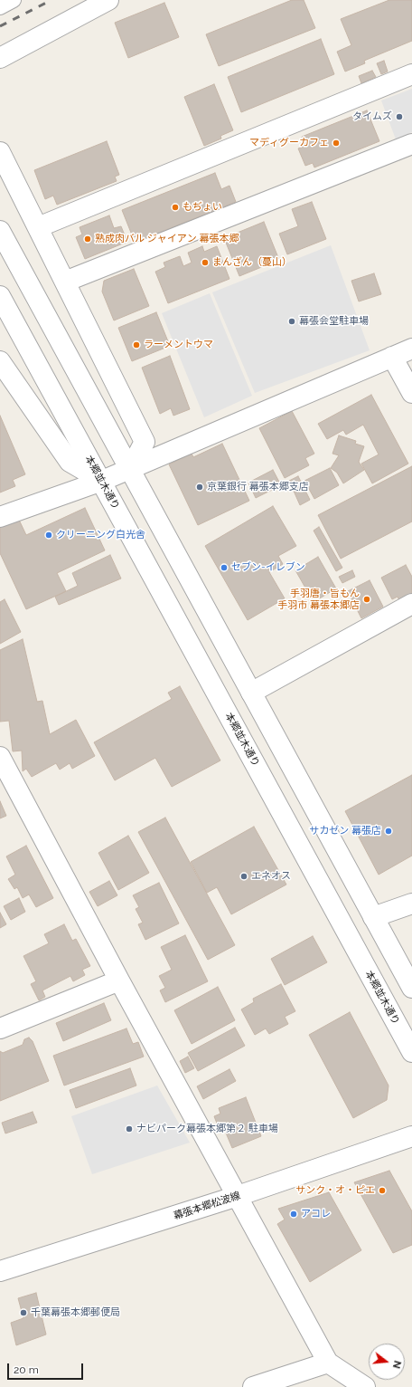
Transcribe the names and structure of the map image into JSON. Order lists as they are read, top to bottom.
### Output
{
  "streets": {
    "street": ["本郷並木通り", "幕張本郷松波線"]
  },
  "places": [
    "タイムズ",
    "マディグーカフェ",
    "もぢょい",
    "熟成肉バル ジャイアン 幕張本郷",
    "まんざん（蔓山）",
    "幕張会堂駐車場",
    "ラーメントウマ",
    "京葉銀行 幕張本郷支店",
    "クリーニング白光舎",
    "セブン-イレブン",
    "手羽唐・旨もん 手羽市 幕張本郷店",
    "サカゼン 幕張店",
    "エネオス",
    "ナビパーク幕張本郷第２ 駐車場",
    "サンク・オ・ピエ",
    "アコレ",
    "千葉幕張本郷郵便局"
  ],
  "scale_bar": "20 m",
  "north": "right"
}
